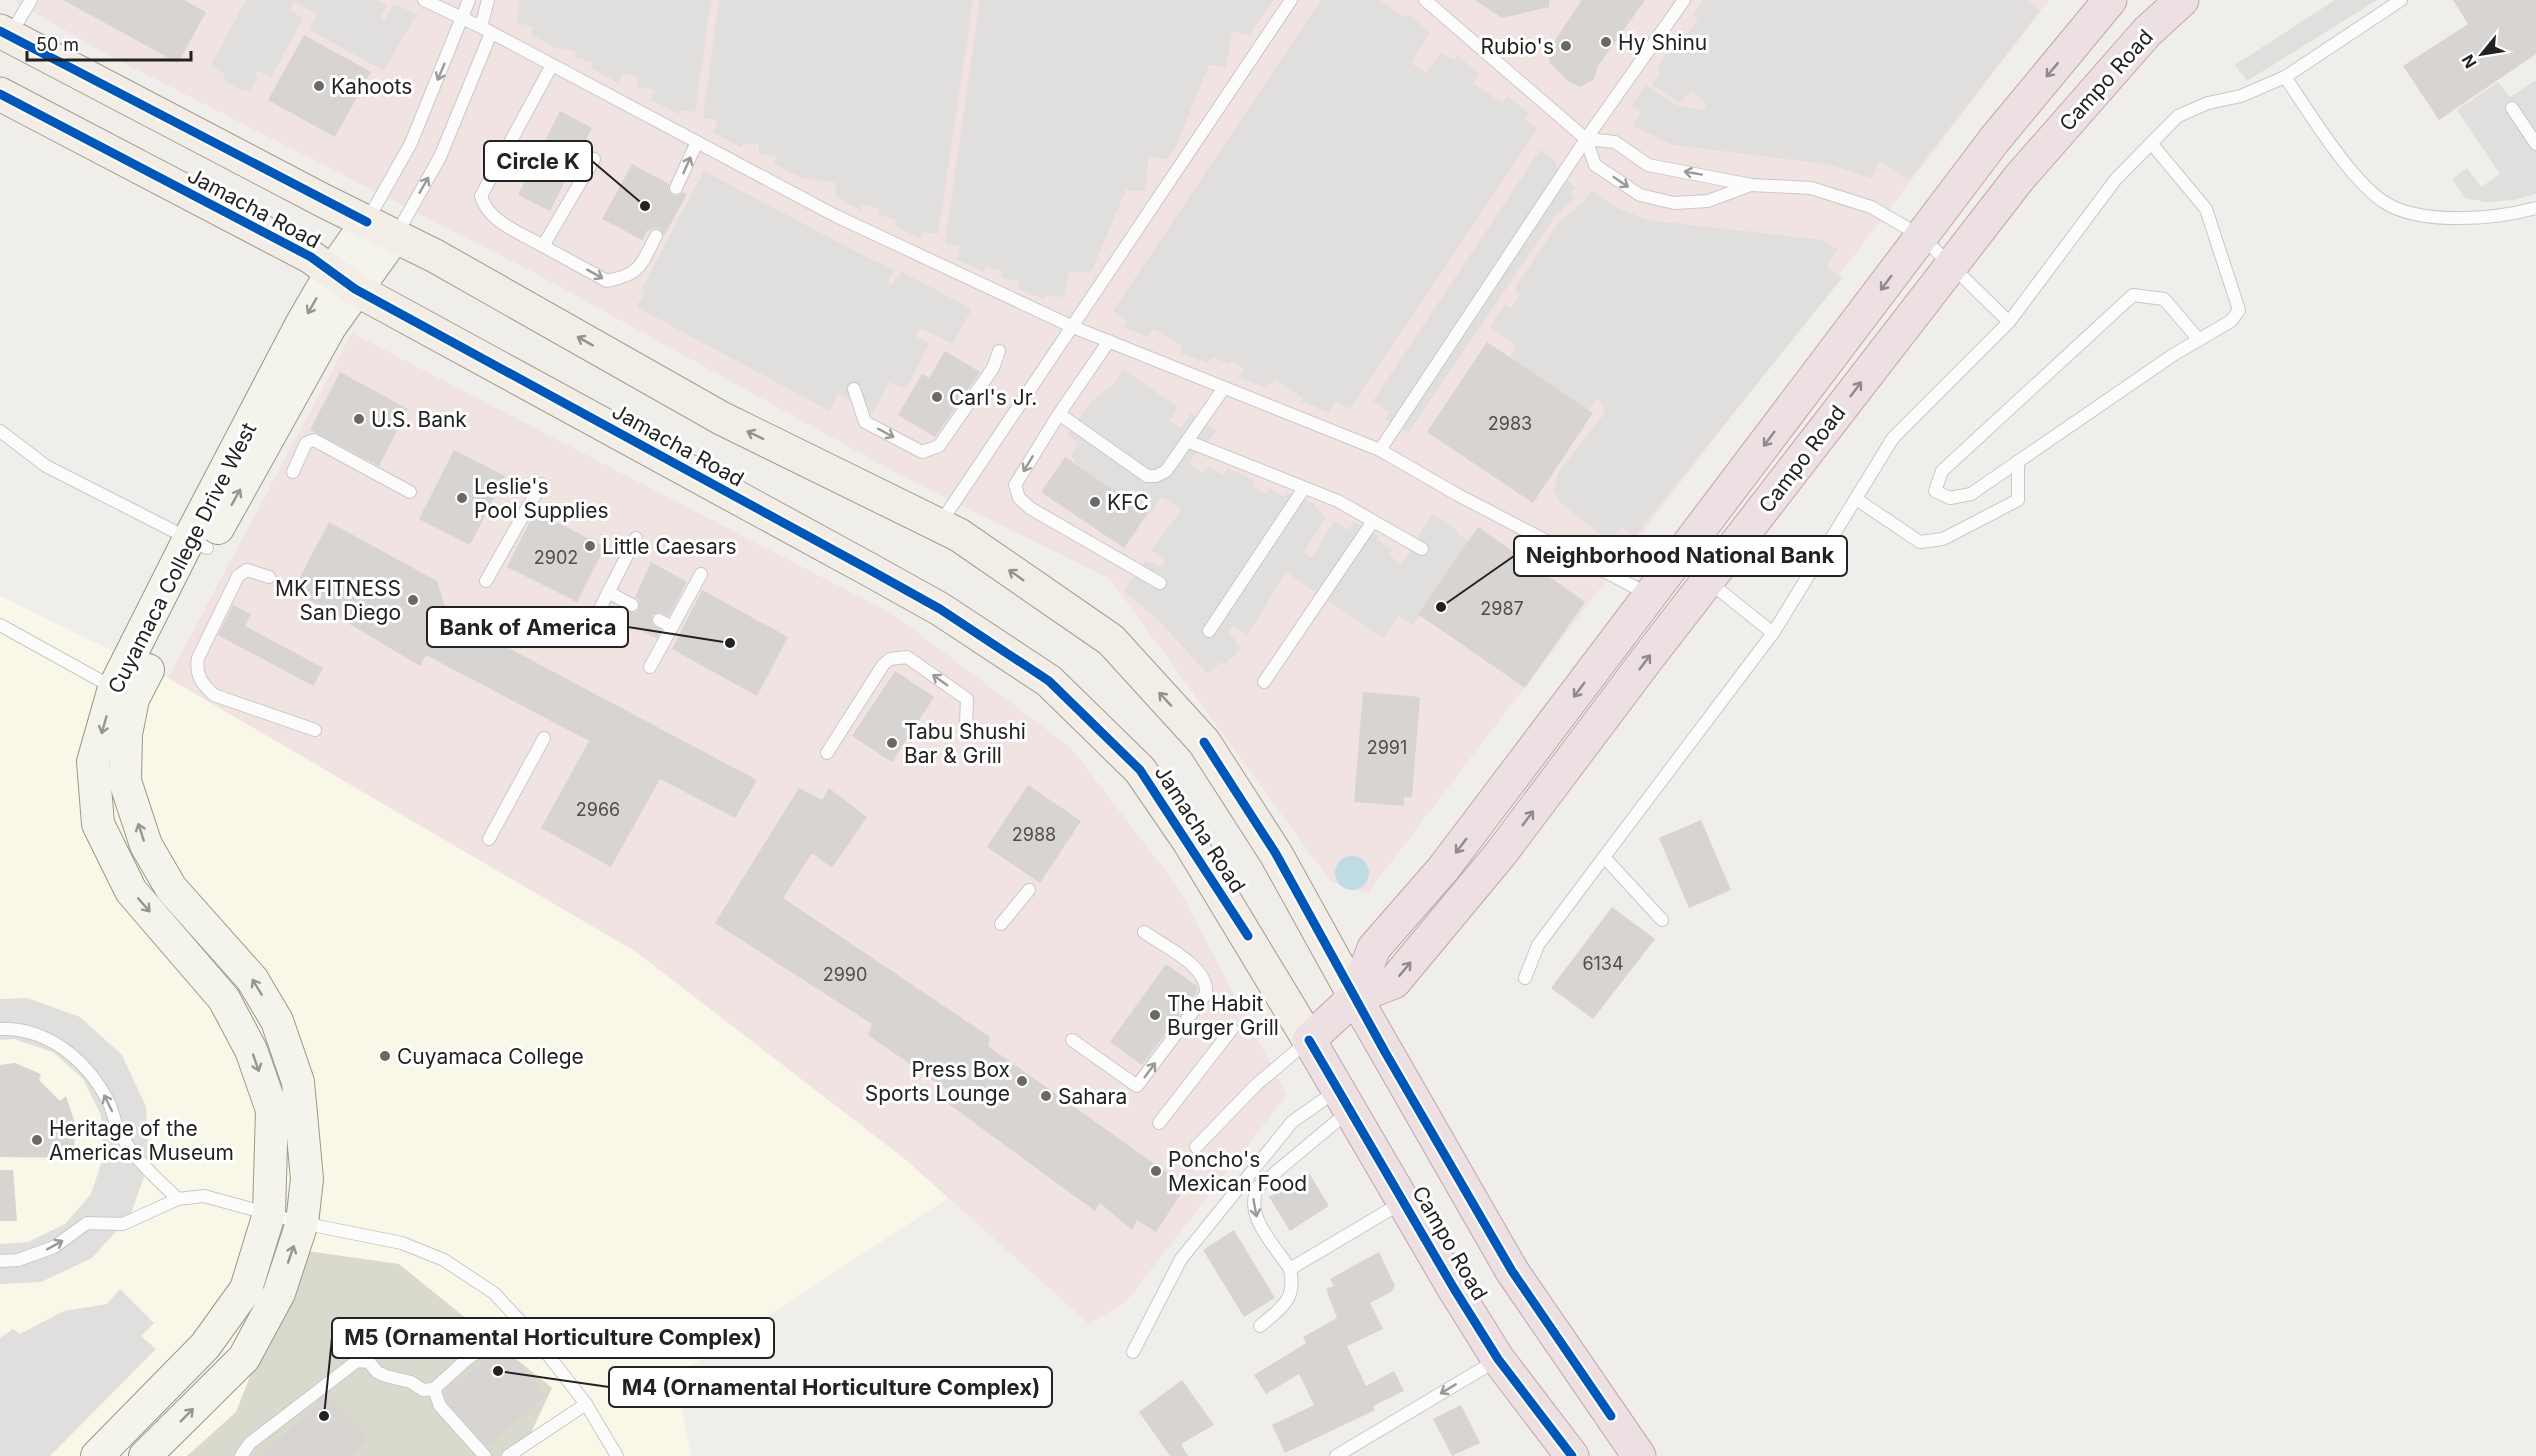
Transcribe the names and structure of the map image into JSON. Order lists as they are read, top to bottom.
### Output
{
  "streets": {
    "highway": ["Campo Road"],
    "main road": ["Jamacha Road"],
    "street": ["Cuyamaca College Drive West"]
  },
  "crossings": [
    ["Campo Road", "Jamacha Road"],
    ["Jamacha Road", "Cuyamaca College Drive West"]
  ],
  "places": [
    "Hy Shinu",
    "Rubio's",
    "Kahoots",
    "Circle K",
    "Carl's Jr.",
    "U.S. Bank",
    "Leslie's Pool Supplies",
    "KFC",
    "Little Caesars",
    "MK FITNESS San Diego",
    "Neighborhood National Bank",
    "Bank of America",
    "Tabu Shushi Bar & Grill",
    "The Habit Burger Grill",
    "Cuyamaca College",
    "Press Box Sports Lounge",
    "Sahara",
    "Heritage of the Americas Museum",
    "Poncho's Mexican Food",
    "M4 (Ornamental Horticulture Complex)",
    "M5 (Ornamental Horticulture Complex)"
  ],
  "house_numbers": [
    "2983",
    "2902",
    "2987",
    "2991",
    "2966",
    "2988",
    "6134",
    "2990"
  ],
  "scale_bar": "50 m",
  "north": "bottom left"
}
